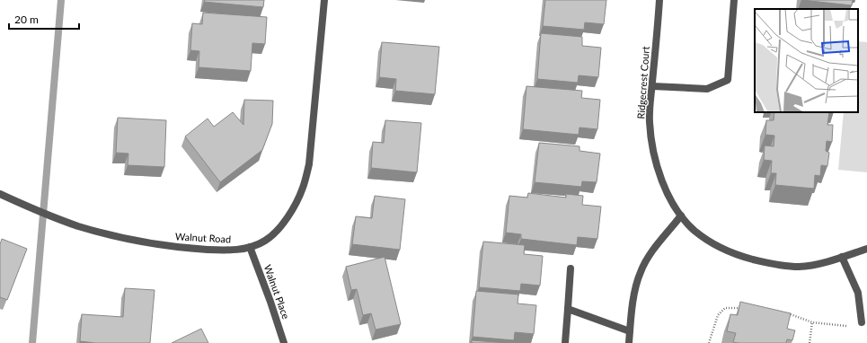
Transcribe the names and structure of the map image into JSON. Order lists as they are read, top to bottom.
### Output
{
  "streets": {
    "street": ["Ridgecrest Court", "Walnut Road", "Walnut Place"]
  },
  "crossings": [
    ["Walnut Road", "Walnut Place"]
  ],
  "scale_bar": "20 m"
}
